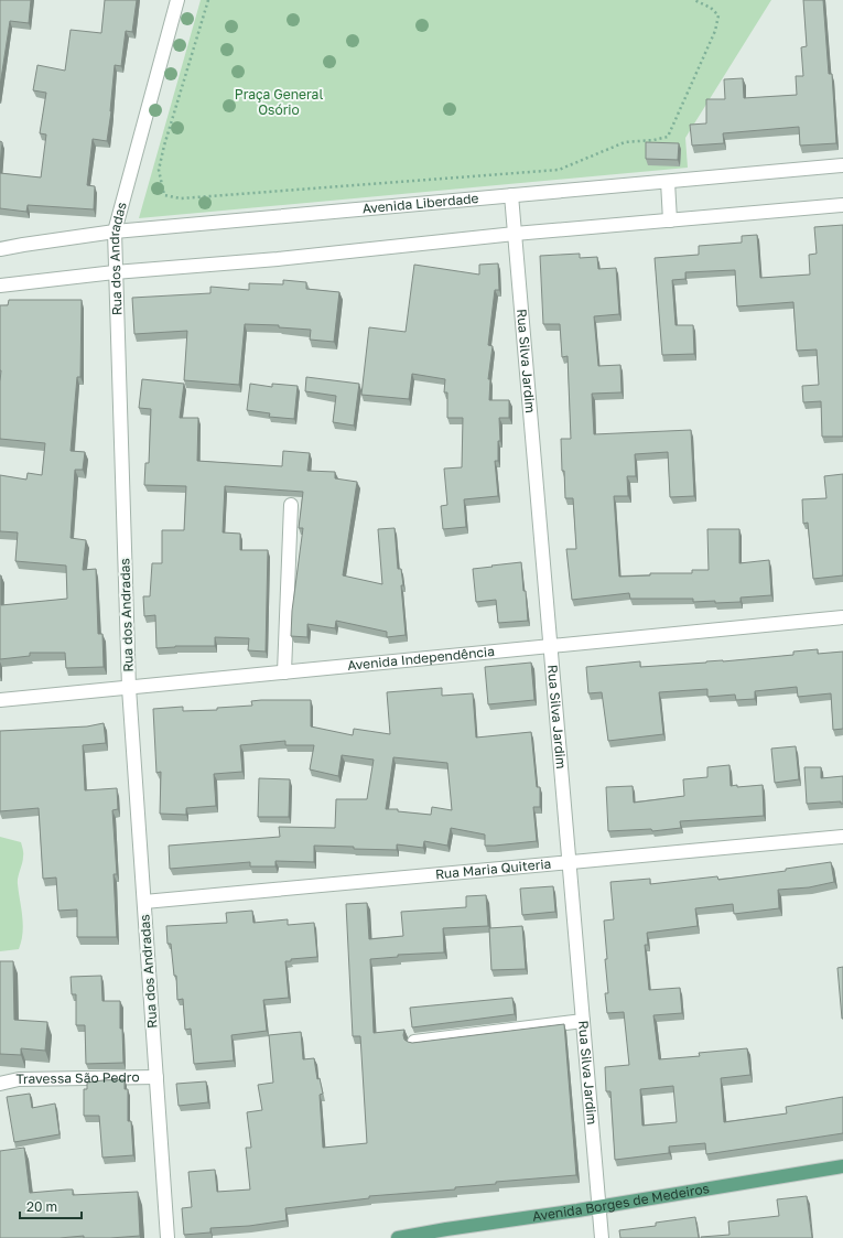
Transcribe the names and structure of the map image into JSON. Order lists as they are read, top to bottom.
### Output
{
  "streets": {
    "main road": ["Avenida Borges de Medeiros"],
    "street": [
      "Avenida Liberdade",
      "Rua dos Andradas",
      "Rua Silva Jardim",
      "Avenida Independência",
      "Rua Maria Quiteria",
      "Travessa São Pedro"
    ]
  },
  "crossings": [
    ["Avenida Liberdade", "Rua dos Andradas"],
    ["Avenida Liberdade", "Rua Silva Jardim"],
    ["Rua dos Andradas", "Avenida Independência"],
    ["Rua dos Andradas", "Rua Maria Quiteria"],
    ["Rua dos Andradas", "Travessa São Pedro"],
    ["Rua Silva Jardim", "Avenida Independência"],
    ["Rua Silva Jardim", "Rua Maria Quiteria"],
    ["Rua Silva Jardim", "Avenida Borges de Medeiros"]
  ],
  "parks": ["Praça General Osório"],
  "scale_bar": "20 m"
}
